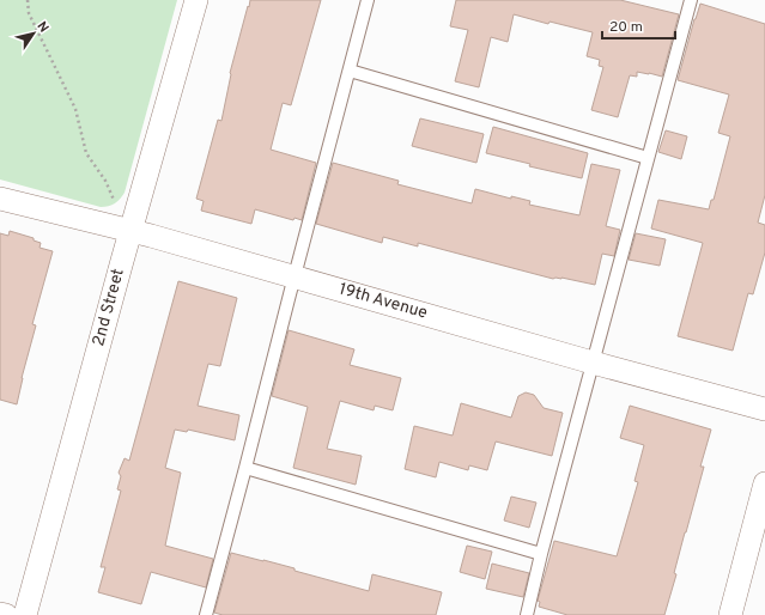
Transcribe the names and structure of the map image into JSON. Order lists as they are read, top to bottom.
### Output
{
  "streets": {
    "street": ["19th Avenue", "2nd Street"]
  },
  "crossings": [
    ["19th Avenue", "2nd Street"]
  ],
  "scale_bar": "20 m",
  "north": "top right"
}
